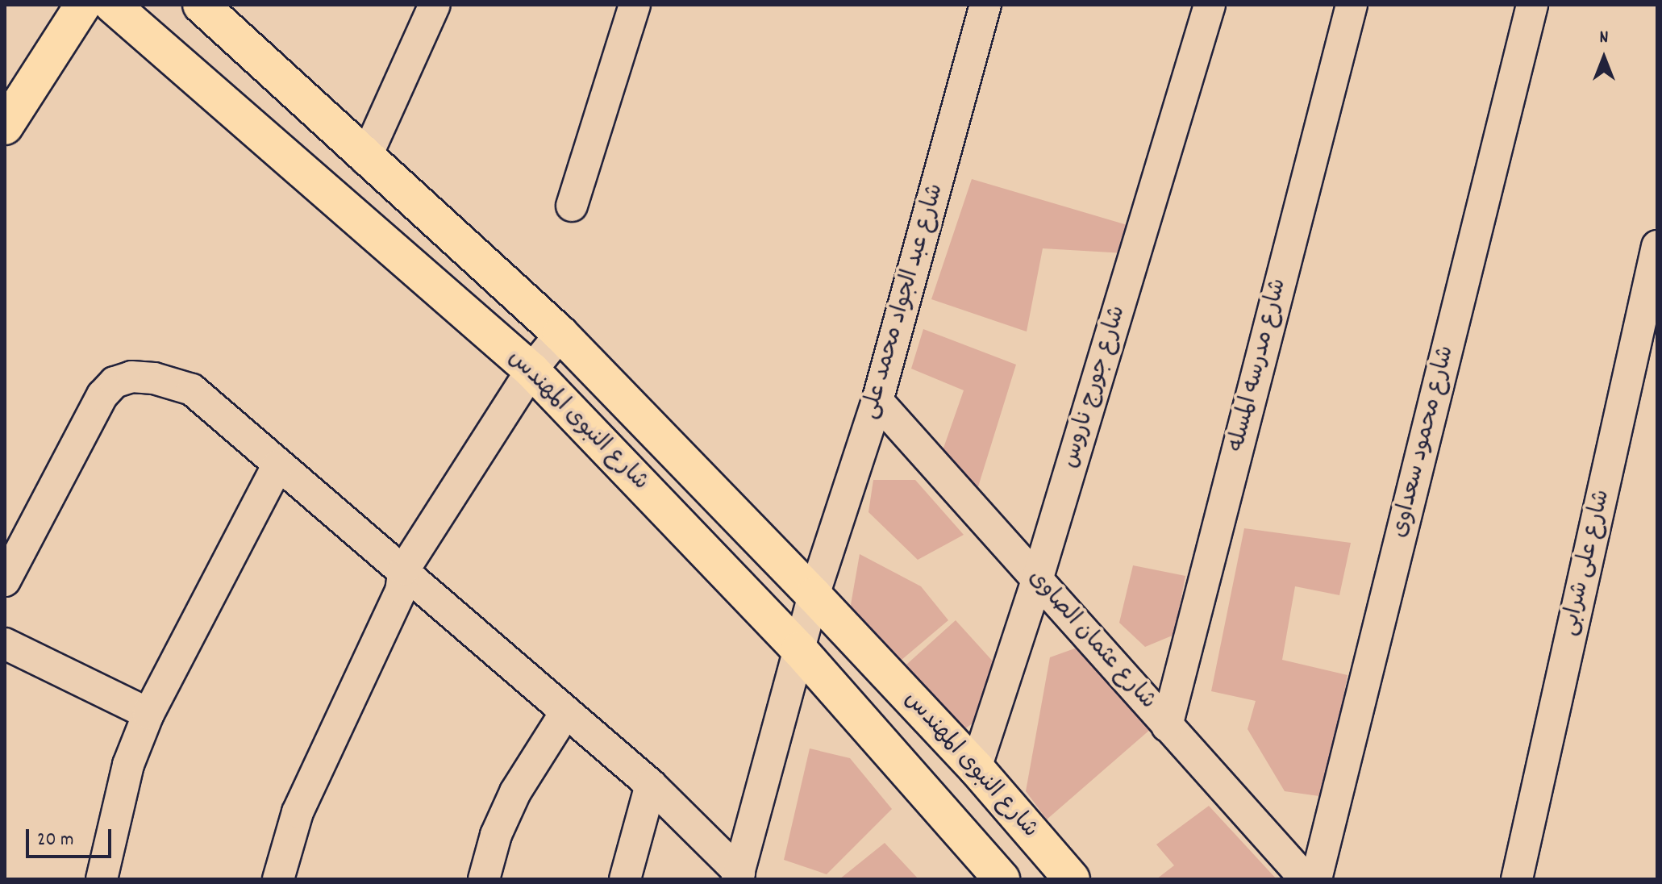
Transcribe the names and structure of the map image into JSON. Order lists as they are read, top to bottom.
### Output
{
  "streets": {
    "main road": ["شارع النبوى المهندس"],
    "street": [
      "شارع عبد الجواد محمد على",
      "شارع مدرسه المسله",
      "شارع جورج ناروس",
      "شارع محمود سعداوى",
      "شارع على شرابى",
      "شارع عثمان الصاوى"
    ]
  },
  "crossings": [
    ["شارع عبد الجواد محمد على", "شارع النبوى المهندس"],
    ["شارع عبد الجواد محمد على", "شارع عثمان الصاوى"],
    ["شارع مدرسه المسله", "شارع عثمان الصاوى"],
    ["شارع جورج ناروس", "شارع النبوى المهندس"],
    ["شارع جورج ناروس", "شارع عثمان الصاوى"]
  ],
  "scale_bar": "20 m",
  "north": "top"
}
